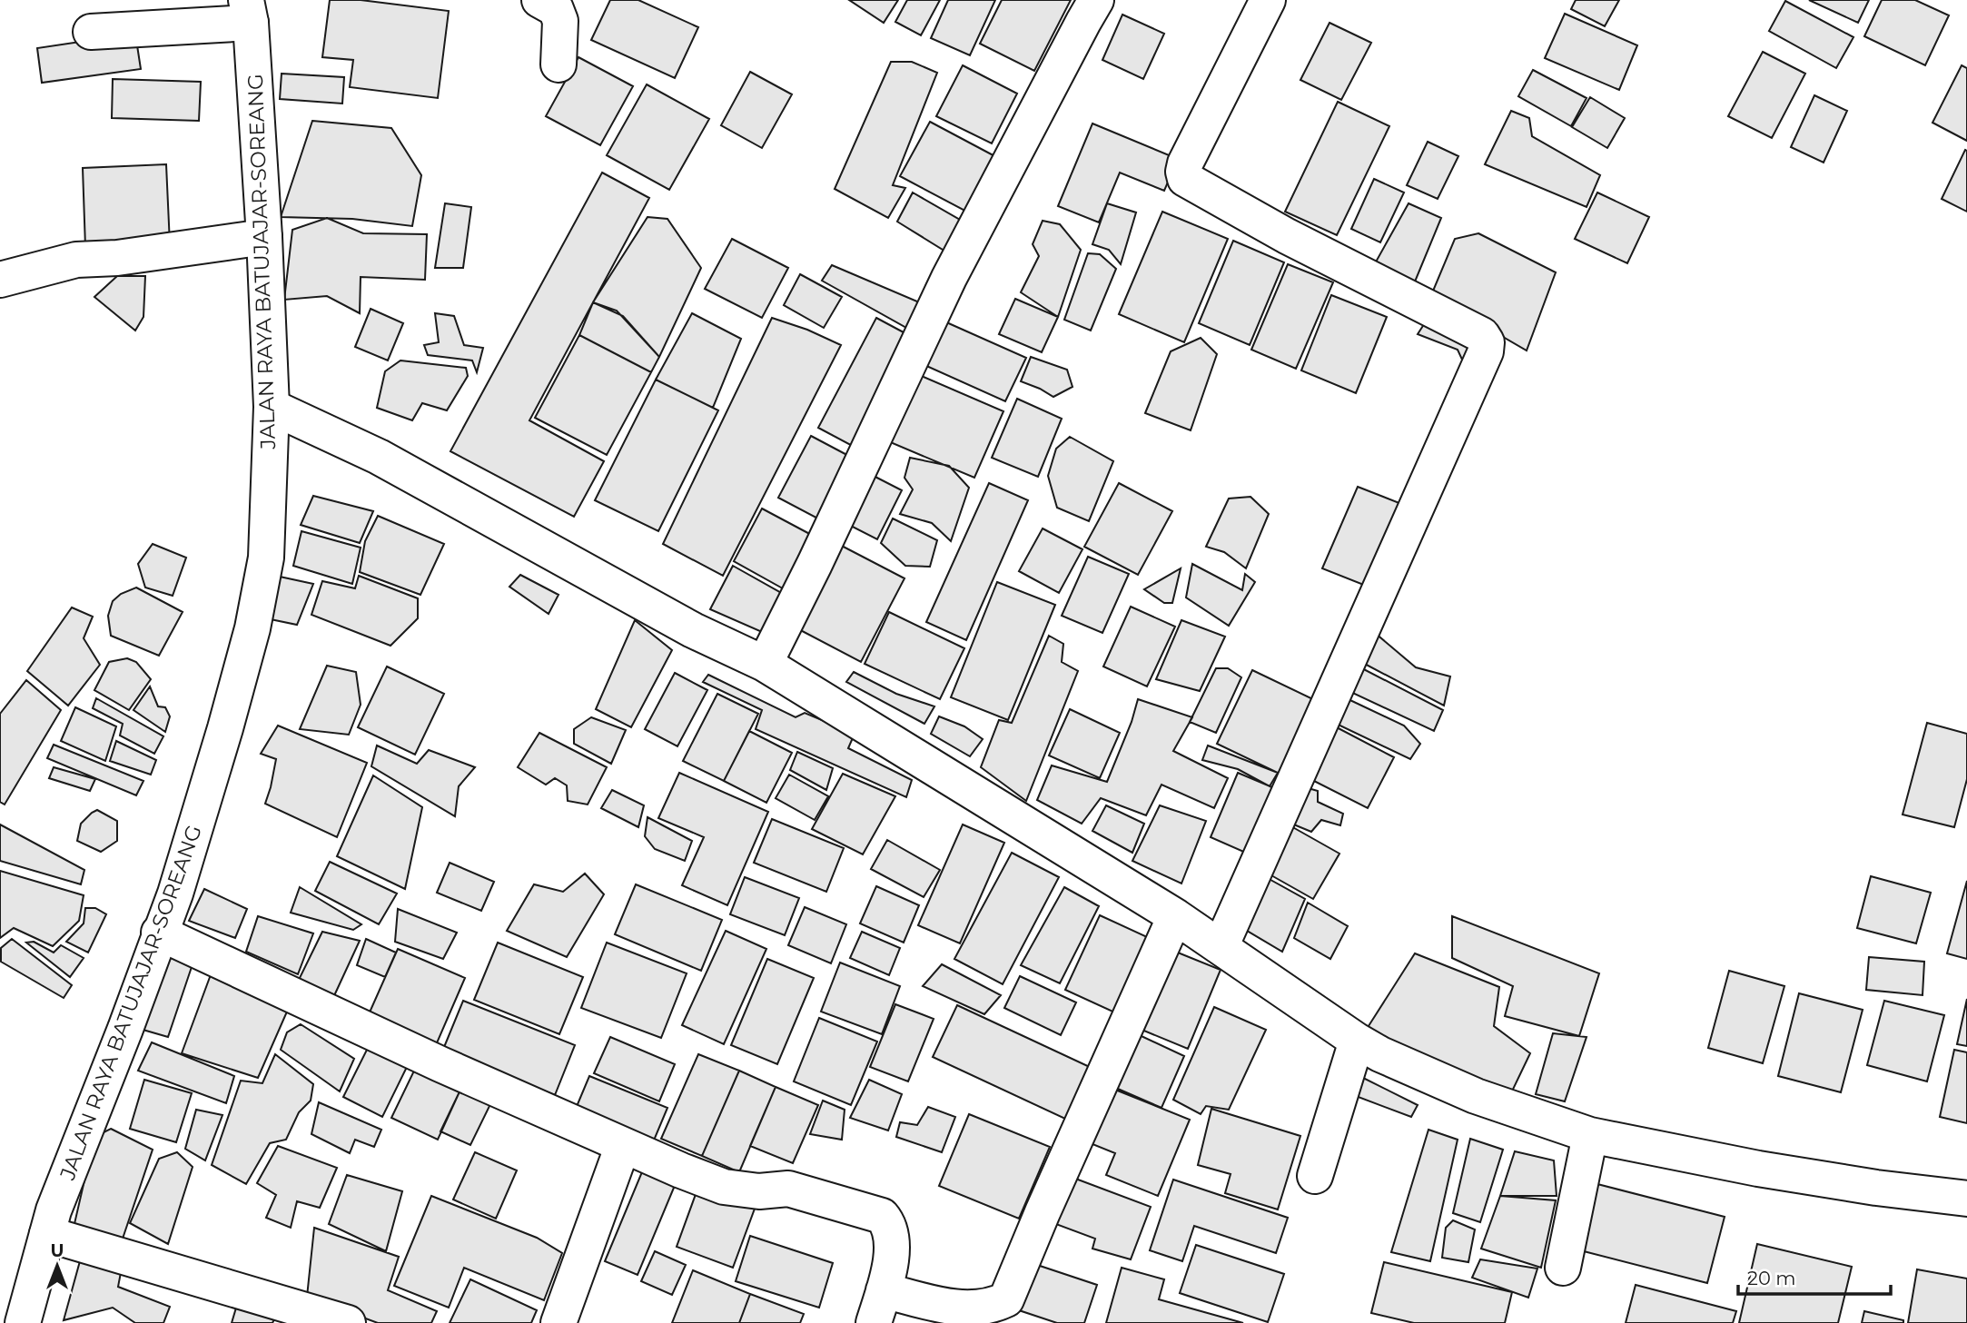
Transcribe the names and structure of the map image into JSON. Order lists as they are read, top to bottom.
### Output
{
  "streets": {
    "main road": ["JALAN RAYA BATUJAJAR-SOREANG"]
  },
  "scale_bar": "20 m",
  "north": "top"
}
